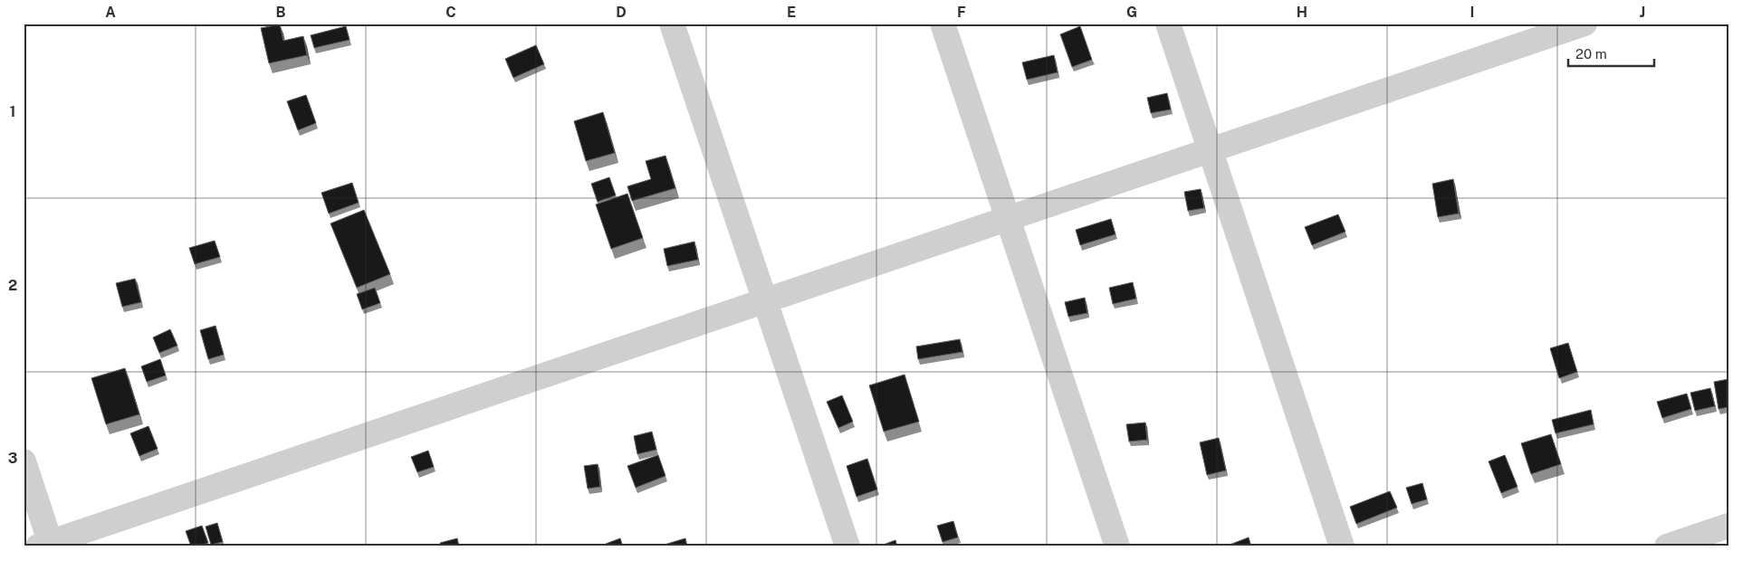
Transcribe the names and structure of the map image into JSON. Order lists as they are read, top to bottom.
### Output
{
  "scale_bar": "20 m",
  "grid": {
    "columns": [
      "A",
      "B",
      "C",
      "D",
      "E",
      "F",
      "G",
      "H",
      "I",
      "J"
    ],
    "rows": ["1", "2", "3"]
  }
}
